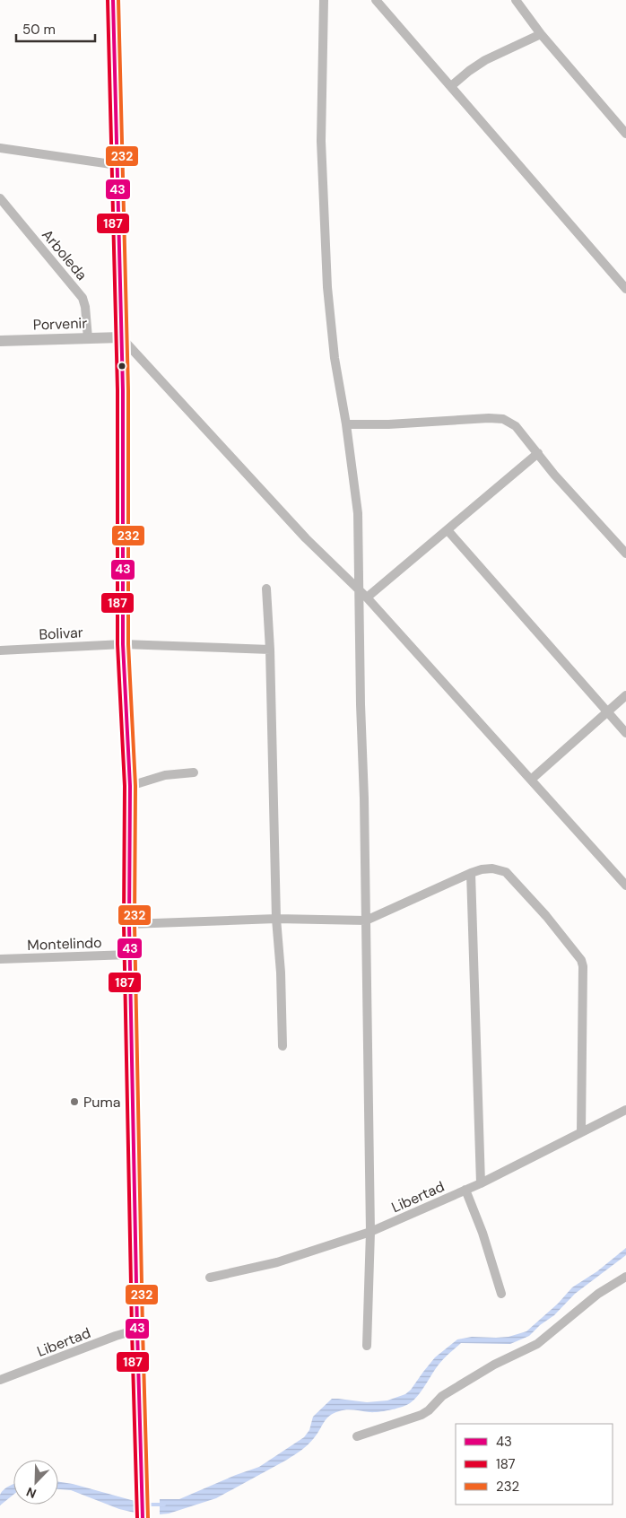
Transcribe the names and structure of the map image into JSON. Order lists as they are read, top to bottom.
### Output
{
  "streets": {
    "street": [
      "Arboleda",
      "Porvenir",
      "Bolivar",
      "Montelindo",
      "Libertad"
    ]
  },
  "crossings": [
    ["Arboleda", "Porvenir"]
  ],
  "places": ["Puma"],
  "lines": ["transit line 43", "transit line 187", "transit line 232"],
  "legend": ["43", "187", "232"],
  "scale_bar": "50 m",
  "north": "bottom left"
}
